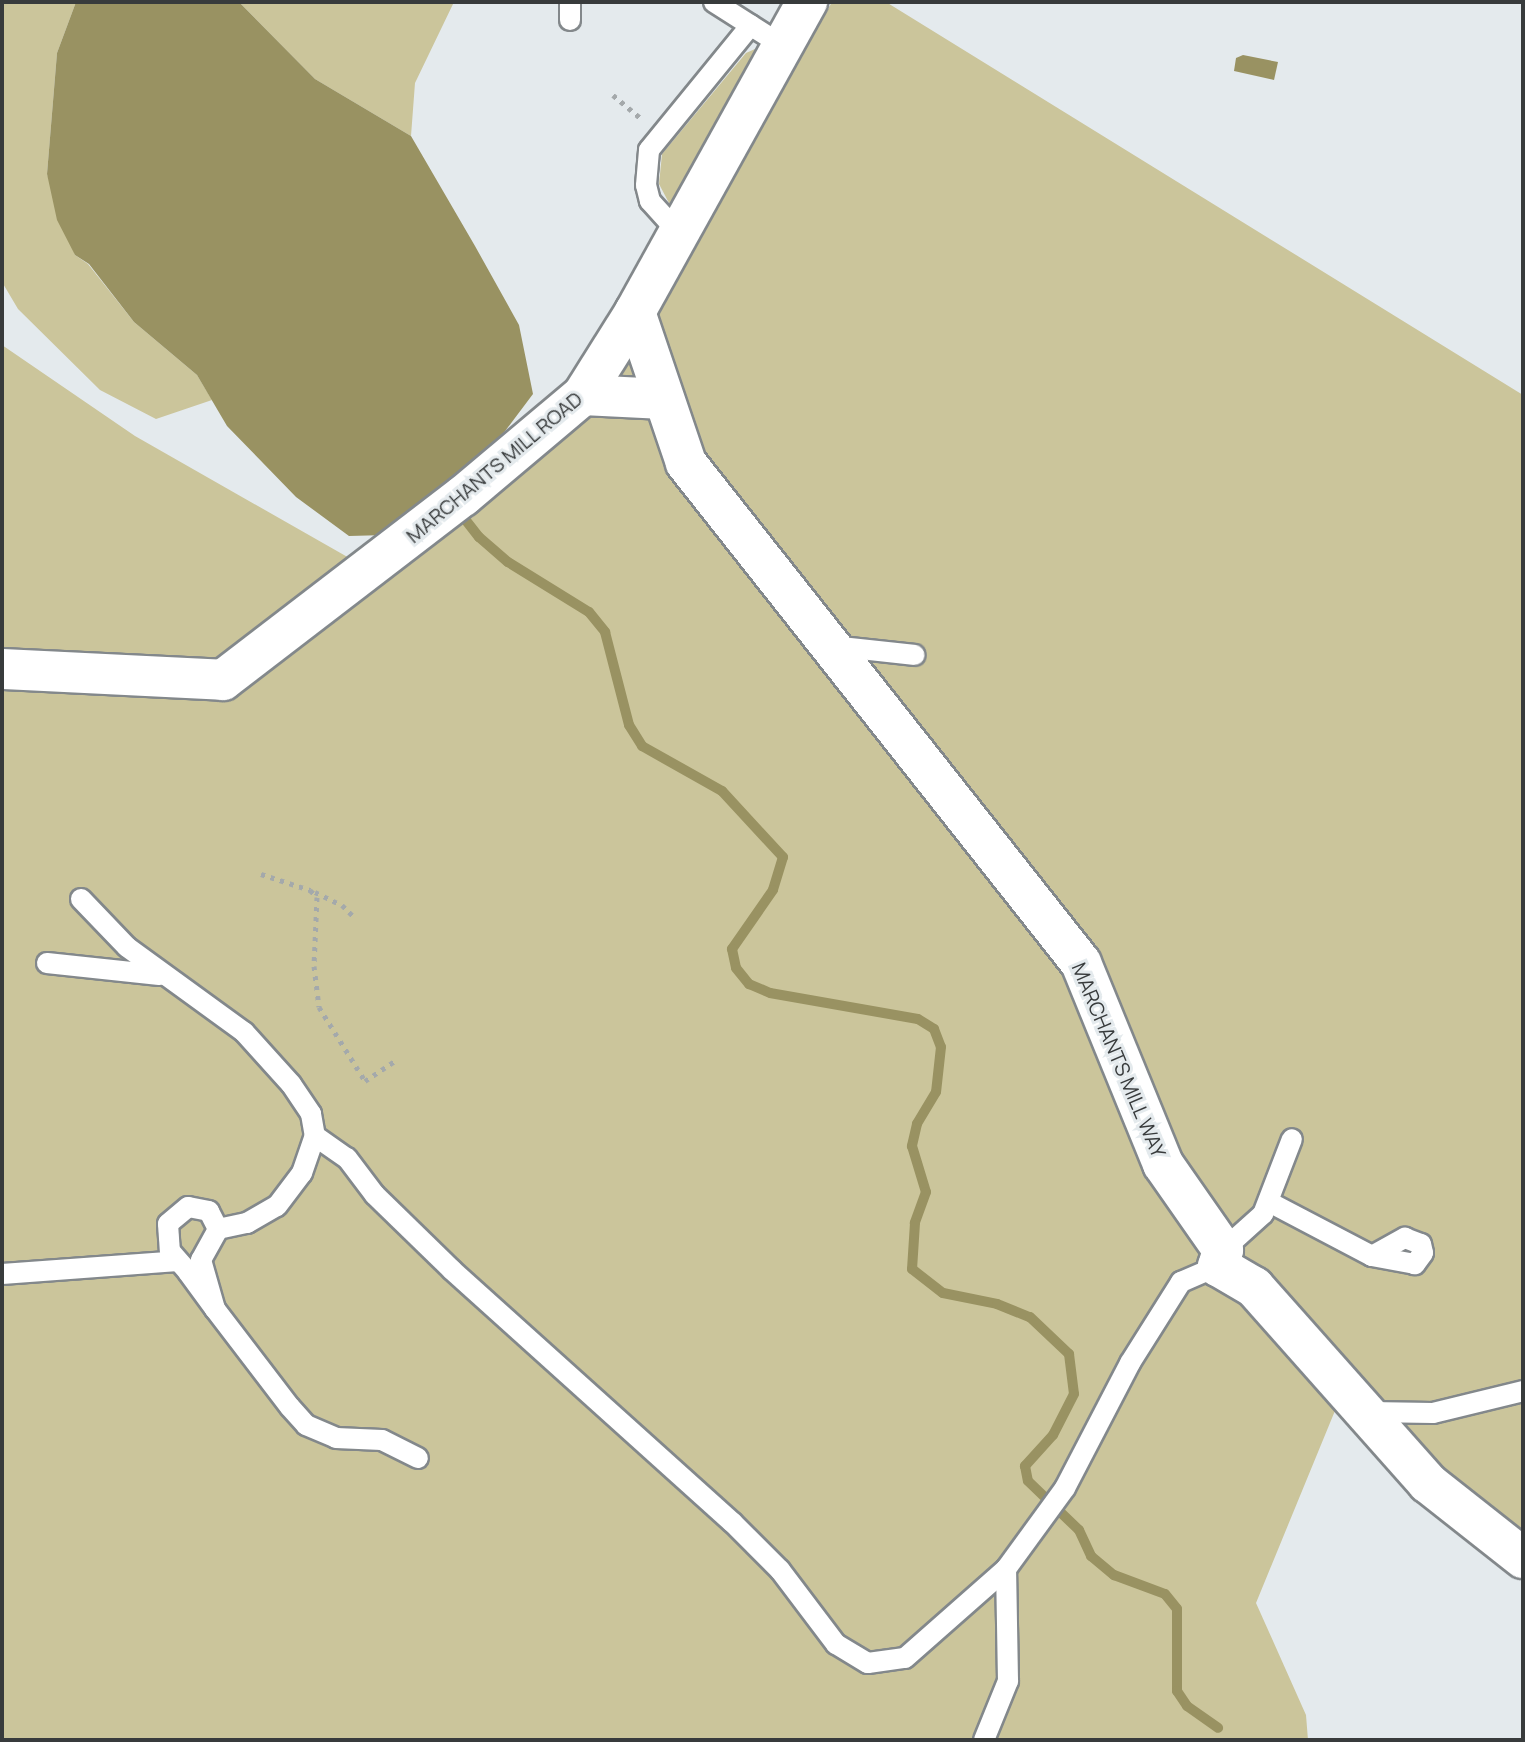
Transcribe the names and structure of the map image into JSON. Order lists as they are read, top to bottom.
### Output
{
  "streets": {
    "street": ["MARCHANTS MILL ROAD", "MARCHANTS MILL WAY"]
  },
  "crossings": [
    ["MARCHANTS MILL ROAD", "MARCHANTS MILL WAY"]
  ]
}
